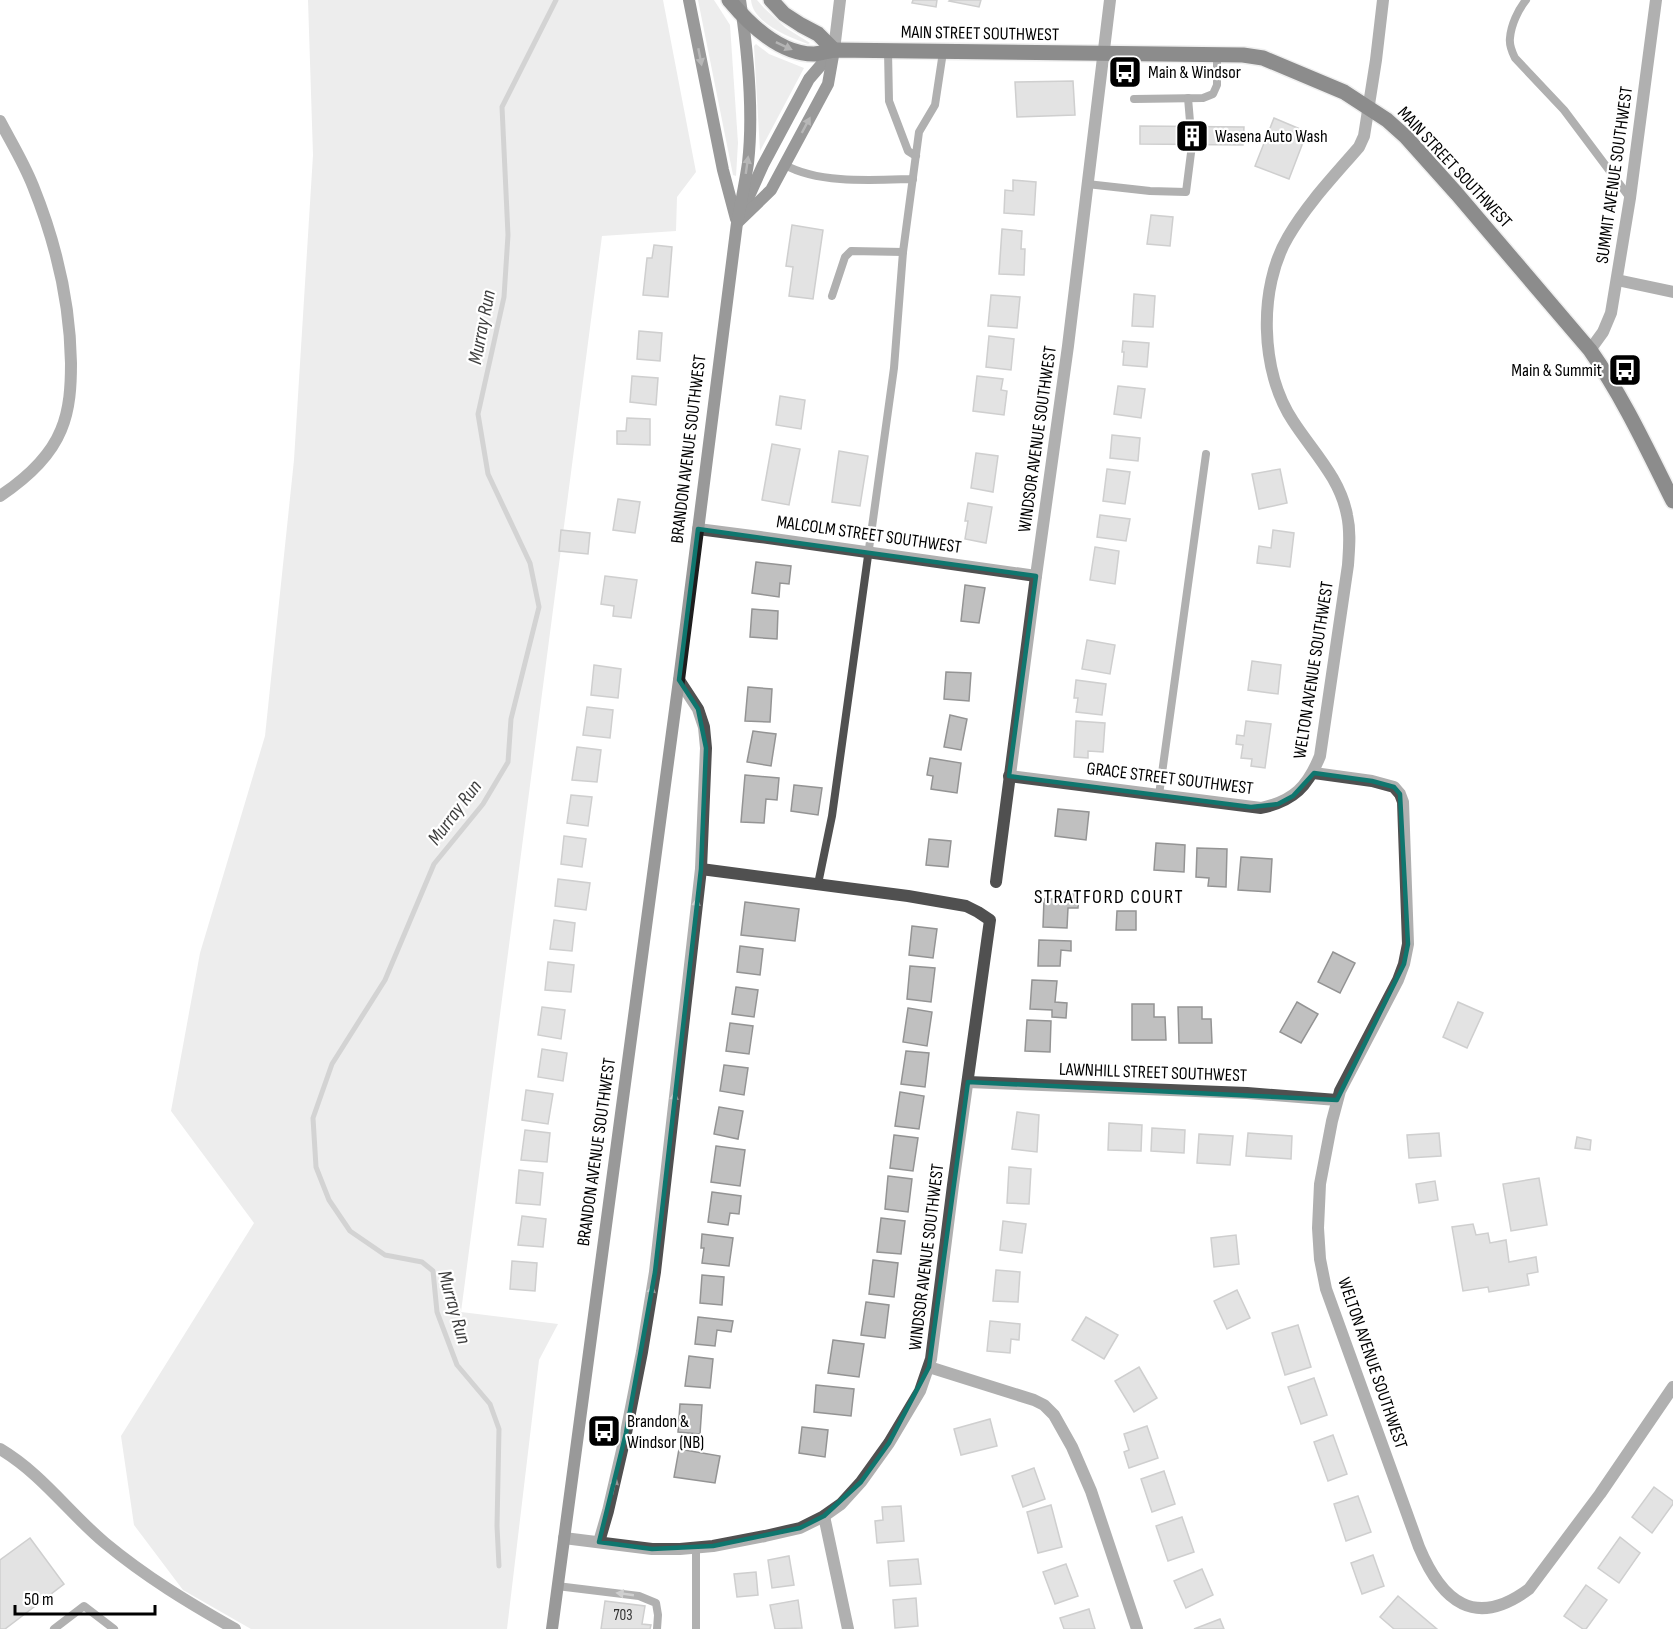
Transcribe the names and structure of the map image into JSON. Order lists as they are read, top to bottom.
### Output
{
  "streets": {
    "main road": ["MAIN STREET SOUTHWEST", "BRANDON AVENUE SOUTHWEST"],
    "street": [
      "SUMMIT AVENUE SOUTHWEST",
      "WINDSOR AVENUE SOUTHWEST",
      "MALCOLM STREET SOUTHWEST",
      "WELTON AVENUE SOUTHWEST",
      "GRACE STREET SOUTHWEST",
      "LAWNHILL STREET SOUTHWEST"
    ]
  },
  "crossings": [
    ["MAIN STREET SOUTHWEST", "SUMMIT AVENUE SOUTHWEST"],
    ["MAIN STREET SOUTHWEST", "WINDSOR AVENUE SOUTHWEST"],
    ["MAIN STREET SOUTHWEST", "WELTON AVENUE SOUTHWEST"],
    ["WINDSOR AVENUE SOUTHWEST", "BRANDON AVENUE SOUTHWEST"],
    ["WINDSOR AVENUE SOUTHWEST", "MALCOLM STREET SOUTHWEST"],
    ["WINDSOR AVENUE SOUTHWEST", "GRACE STREET SOUTHWEST"],
    ["WINDSOR AVENUE SOUTHWEST", "LAWNHILL STREET SOUTHWEST"],
    ["BRANDON AVENUE SOUTHWEST", "MALCOLM STREET SOUTHWEST"],
    ["WELTON AVENUE SOUTHWEST", "GRACE STREET SOUTHWEST"],
    ["WELTON AVENUE SOUTHWEST", "LAWNHILL STREET SOUTHWEST"]
  ],
  "districts": ["STRATFORD COURT"],
  "water": ["Murray Run"],
  "places": {
    "bus stop": ["Main & Windsor", "Main & Summit", "Brandon & Windsor (NB)"],
    "building": ["Wasena Auto Wash"]
  },
  "house_numbers": ["703"],
  "scale_bar": "50 m"
}
